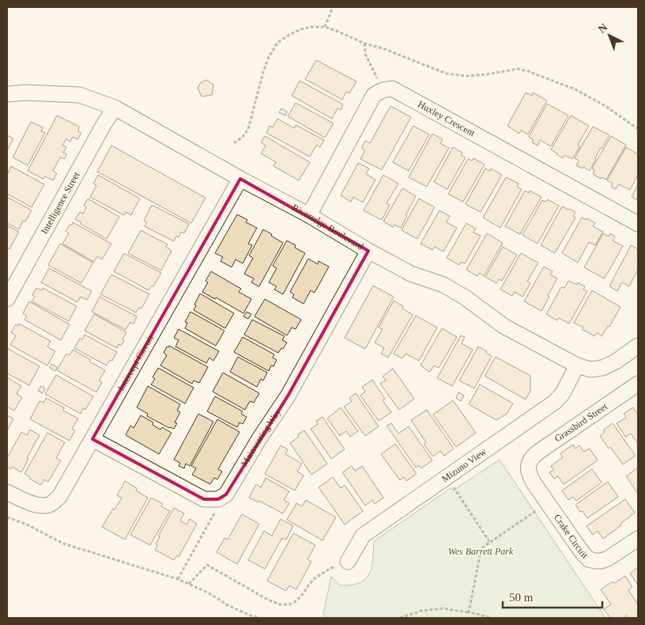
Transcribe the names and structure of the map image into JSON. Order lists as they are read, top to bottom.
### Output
{
  "streets": {
    "street": [
      "Huxley Crescent",
      "Intelligence Street",
      "Riveredge Boulevard",
      "Intercept Circuit",
      "Grassbird Street",
      "Mainwaring Way",
      "Mizuno View",
      "Crake Circuit"
    ]
  },
  "crossings": [
    ["Intelligence Street", "Riveredge Boulevard"],
    ["Riveredge Boulevard", "Intercept Circuit"],
    ["Riveredge Boulevard", "Mainwaring Way"],
    ["Riveredge Boulevard", "Mizuno View"],
    ["Grassbird Street", "Crake Circuit"]
  ],
  "parks": ["Wes Barrett Park"],
  "scale_bar": "50 m",
  "north": "top left"
}
